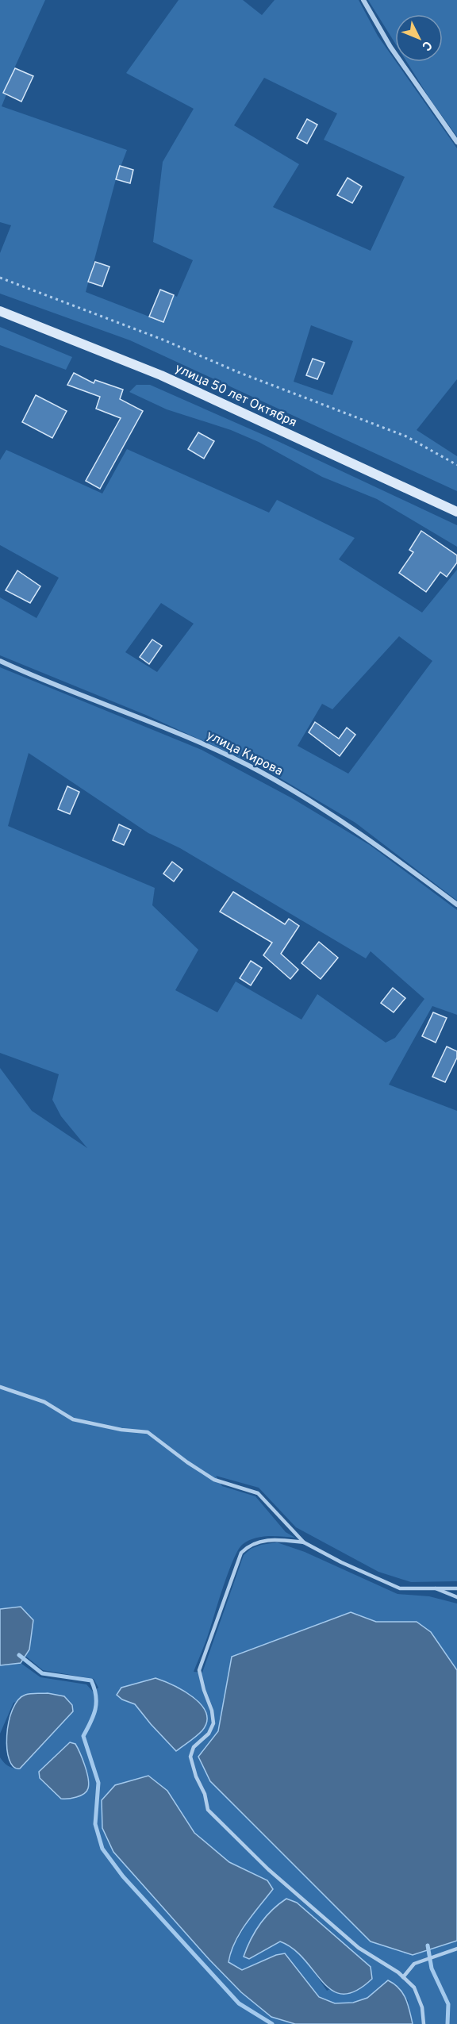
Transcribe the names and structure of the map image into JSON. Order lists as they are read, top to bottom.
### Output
{
  "streets": {
    "main road": ["улица 50 лет Октября"],
    "street": ["улица Кирова"]
  },
  "north": "bottom right"
}
